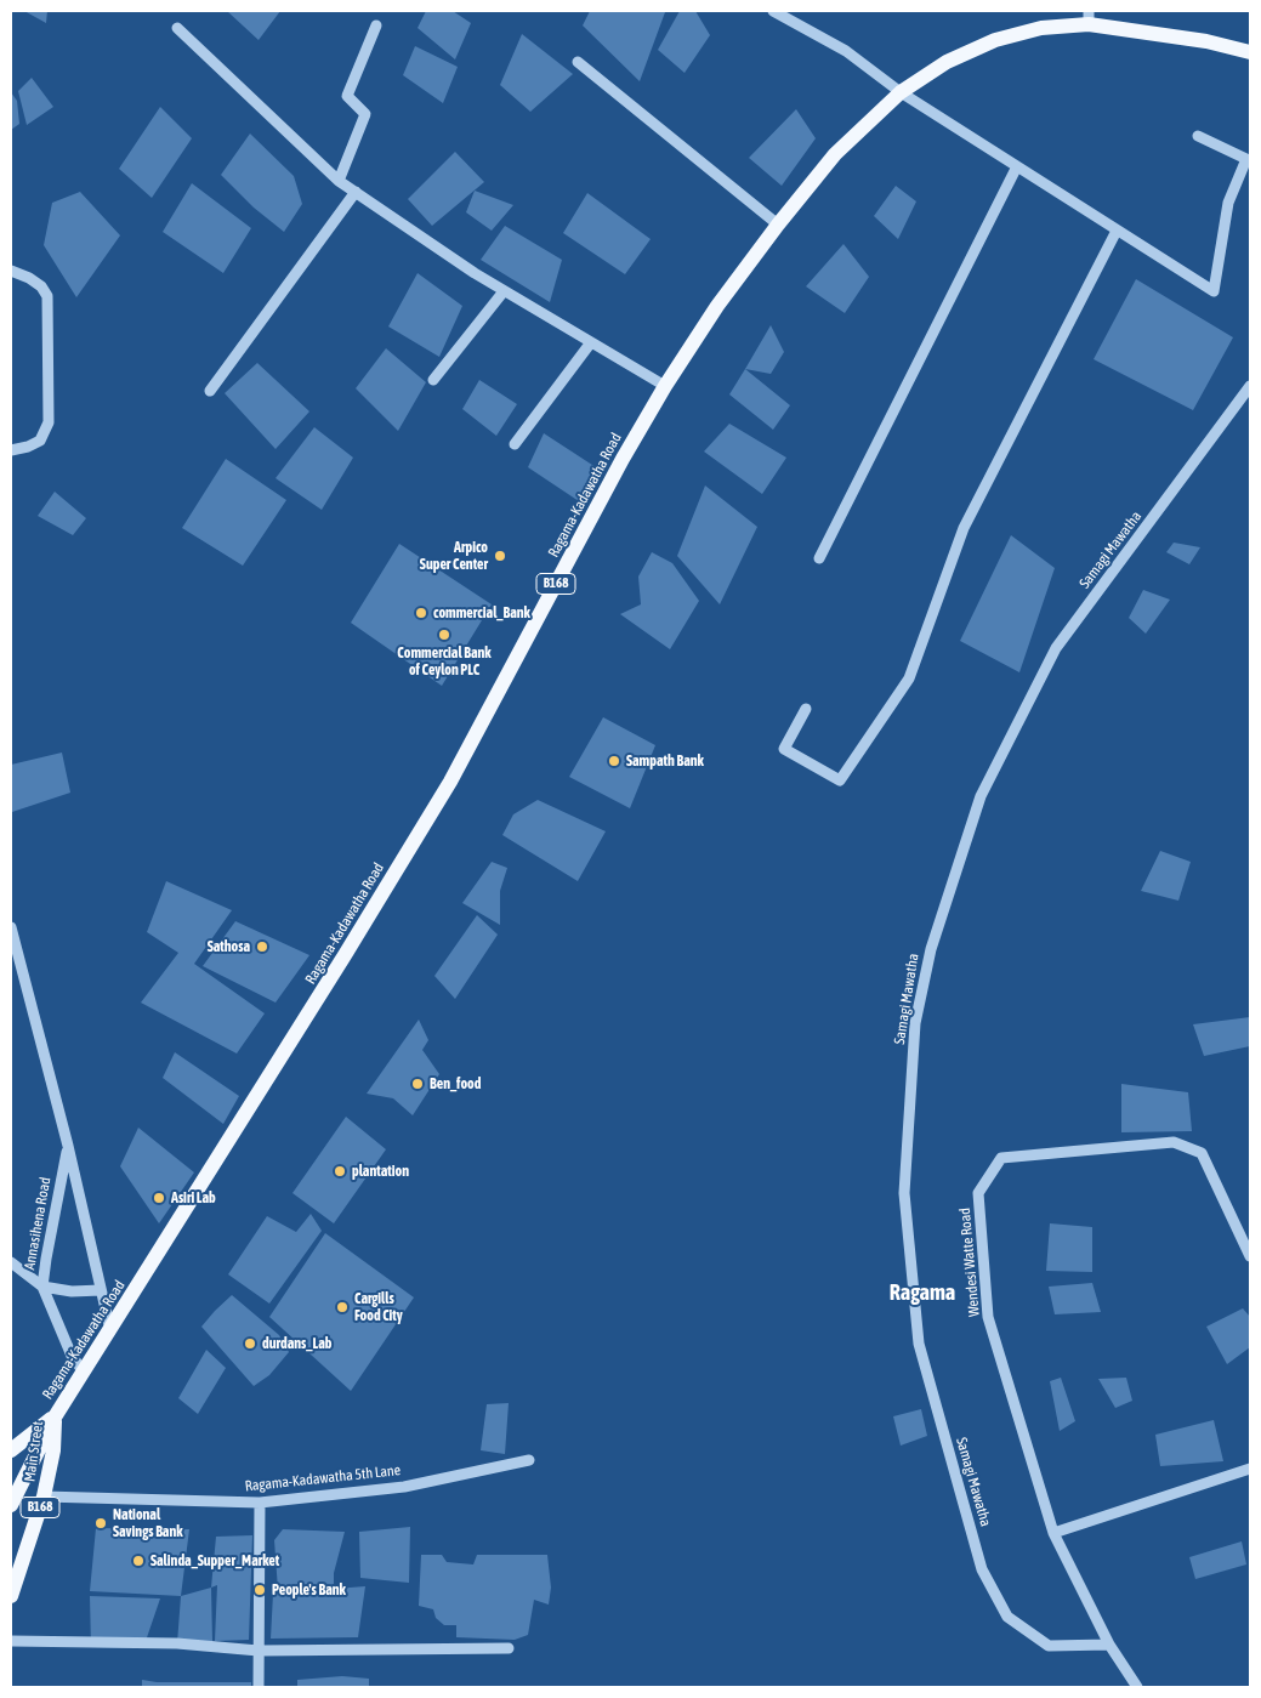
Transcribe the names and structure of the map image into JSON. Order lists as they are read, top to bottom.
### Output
{
  "streets": {
    "main road": ["Ragama-Kadawatha Road", "B168", "Main Street"],
    "street": [
      "Samagi Mawatha",
      "Annasihena Road",
      "Wendesi Watte Road",
      "Ragama-Kadawatha 5th Lane"
    ]
  },
  "crossings": [
    ["Ragama-Kadawatha Road", "B168"],
    ["Ragama-Kadawatha Road", "Annasihena Road"],
    ["Ragama-Kadawatha Road", "Main Street"],
    ["Samagi Mawatha", "Wendesi Watte Road"],
    ["B168", "Main Street"],
    ["Main Street", "Ragama-Kadawatha 5th Lane"]
  ],
  "districts": ["Ragama"],
  "places": [
    "Arpico Super Center",
    "commercial_Bank",
    "Commercial Bank of Ceylon PLC",
    "Sampath Bank",
    "Sathosa",
    "Ben_food",
    "plantation",
    "Asiri Lab",
    "Cargills Food City",
    "durdans_Lab",
    "National Savings Bank",
    "Salinda_Supper_Market",
    "People's Bank"
  ]
}
